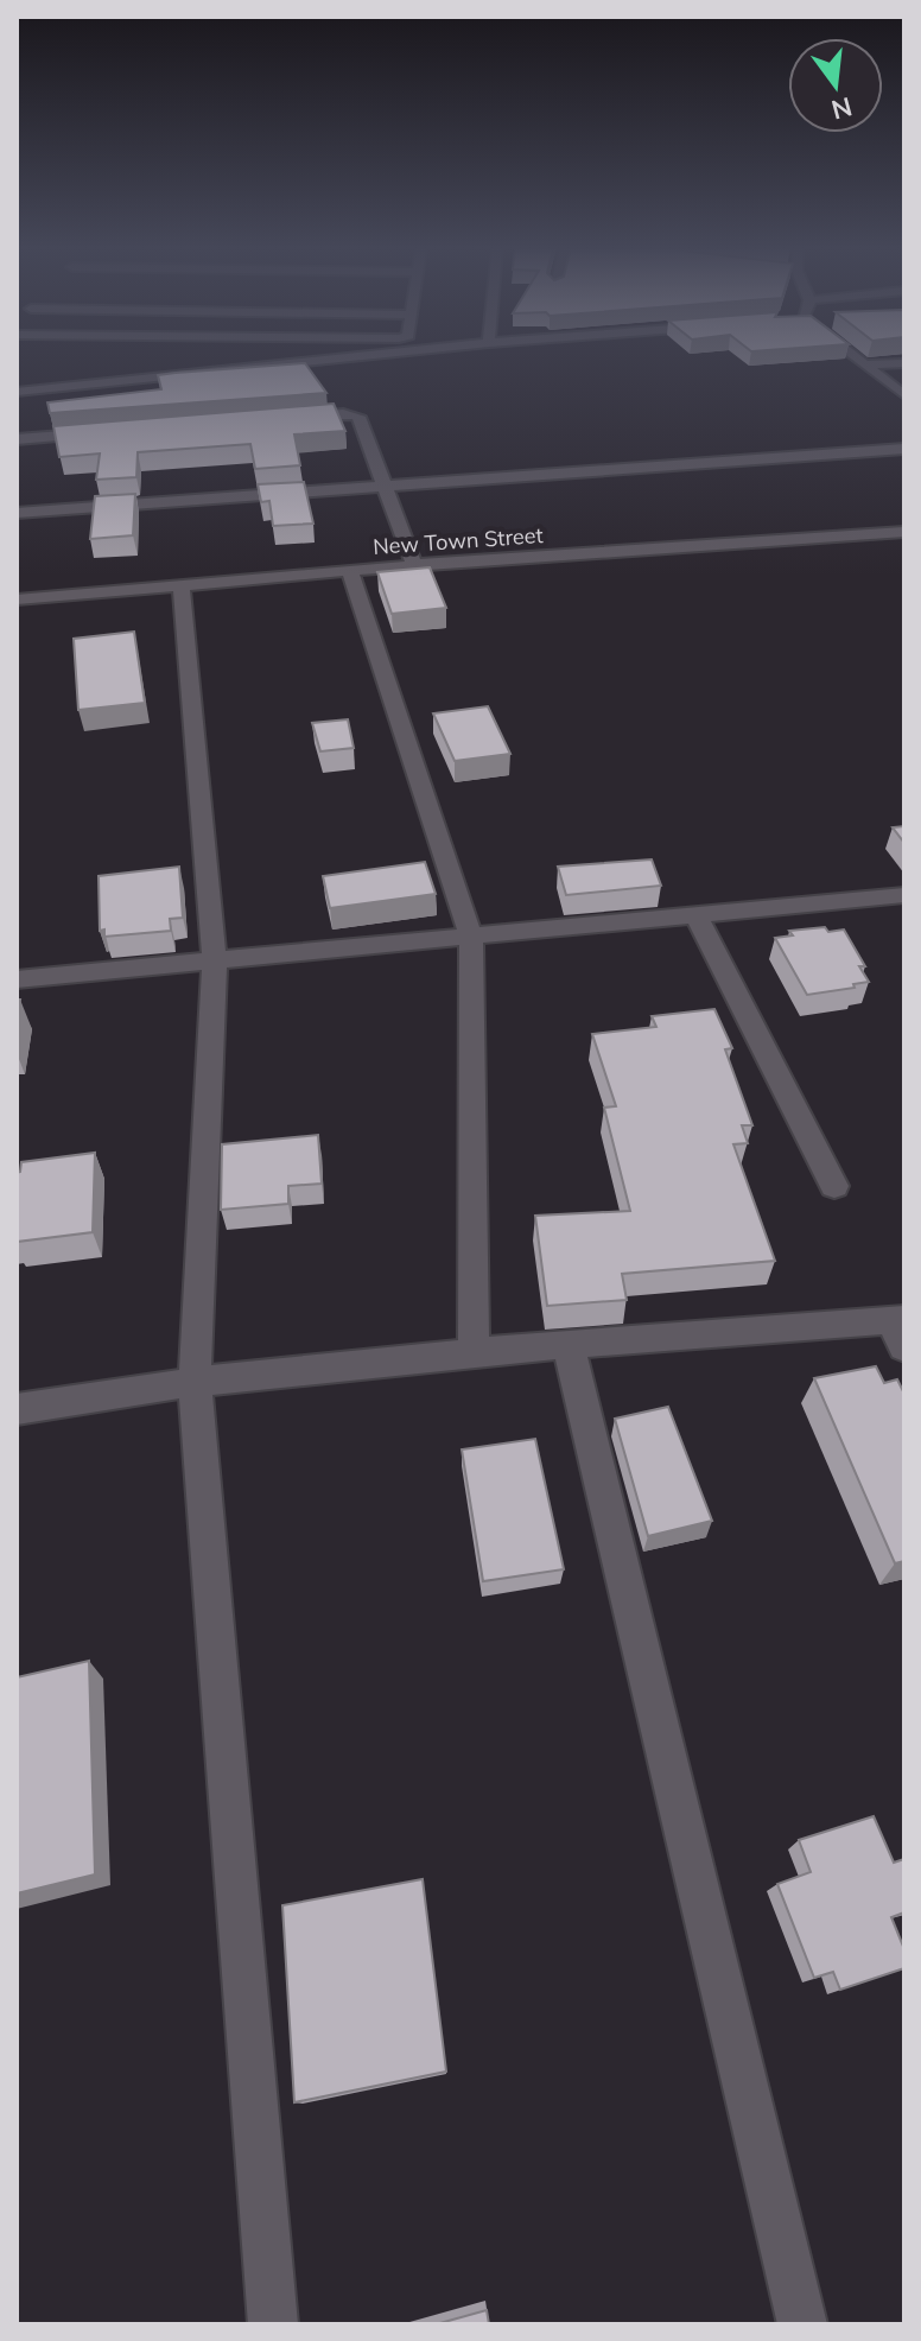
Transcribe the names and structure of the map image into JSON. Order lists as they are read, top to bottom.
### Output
{
  "streets": {
    "street": ["New Town Street"]
  },
  "north": "bottom"
}
